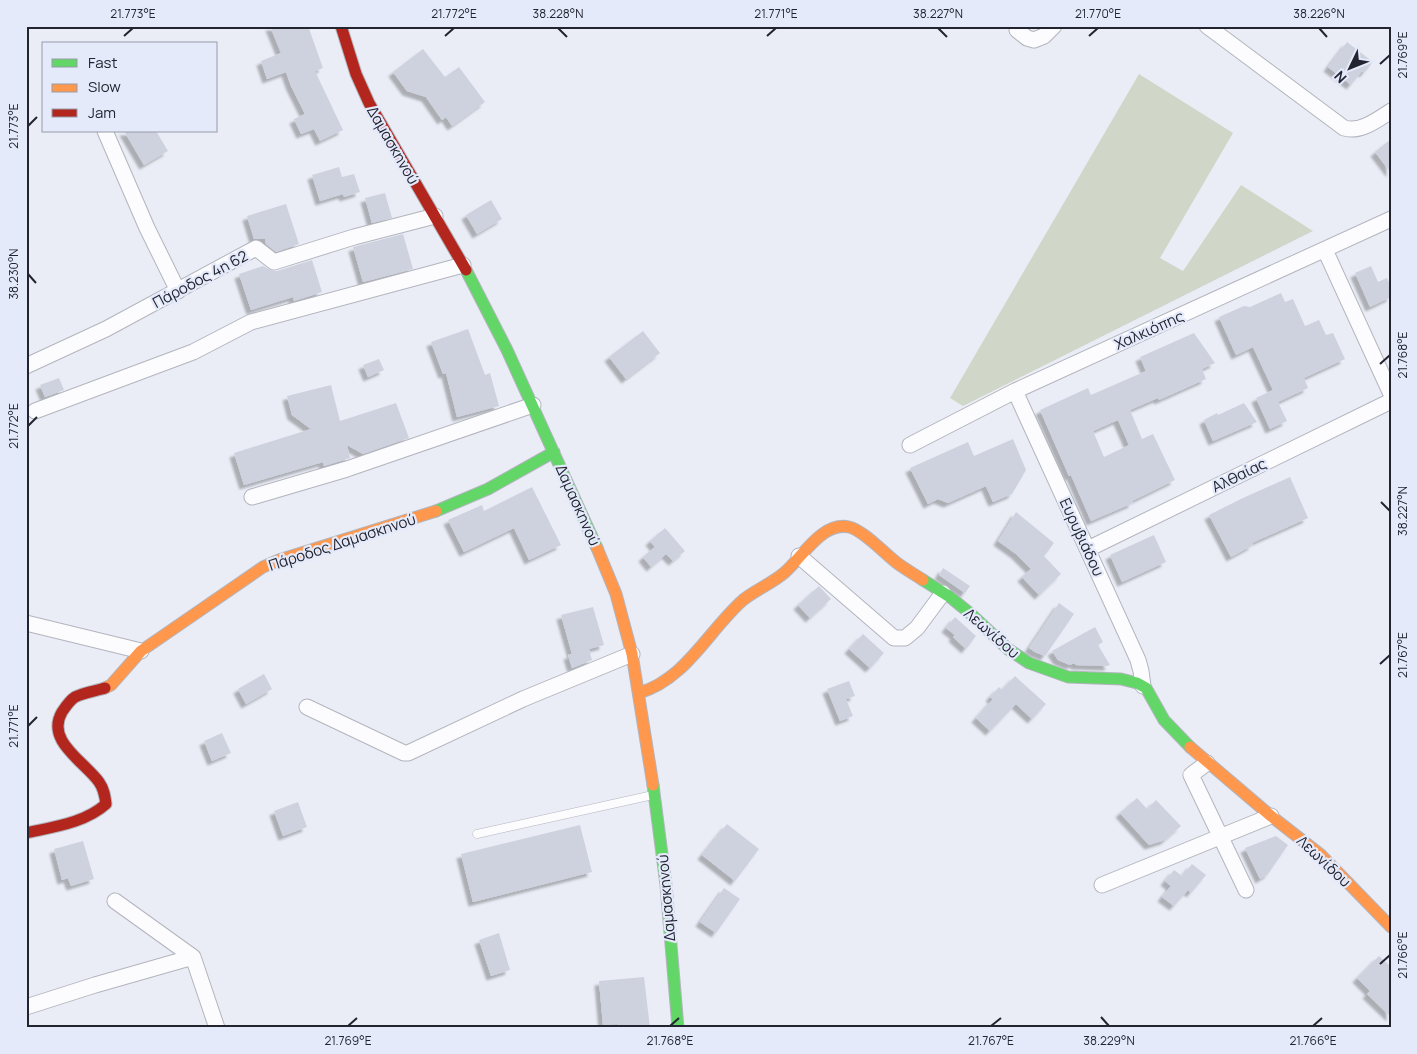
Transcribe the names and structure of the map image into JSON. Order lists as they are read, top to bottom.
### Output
{
  "streets": {
    "street": [
      "Δαμασκηνού",
      "Πάροδος 4η 62",
      "Χαλκιόπης",
      "Αλθαίας",
      "Ευρυβιάδου",
      "Πάροδος Δαμασκηνού",
      "Λεωνίδου"
    ]
  },
  "crossings": [
    ["Δαμασκηνού", "Πάροδος 4η 62"],
    ["Δαμασκηνού", "Πάροδος Δαμασκηνού"],
    ["Δαμασκηνού", "Λεωνίδου"],
    ["Χαλκιόπης", "Ευρυβιάδου"],
    ["Αλθαίας", "Ευρυβιάδου"],
    ["Ευρυβιάδου", "Λεωνίδου"]
  ],
  "legend": ["Fast", "Slow", "Jam"],
  "north": "bottom left",
  "coordinates": [
    "21.773°E",
    "21.772°E",
    "38.228°N",
    "21.771°E",
    "38.227°N",
    "21.770°E",
    "38.226°N",
    "21.769°E",
    "38.230°N",
    "21.768°E",
    "21.767°E",
    "21.766°E",
    "38.229°N"
  ]
}
